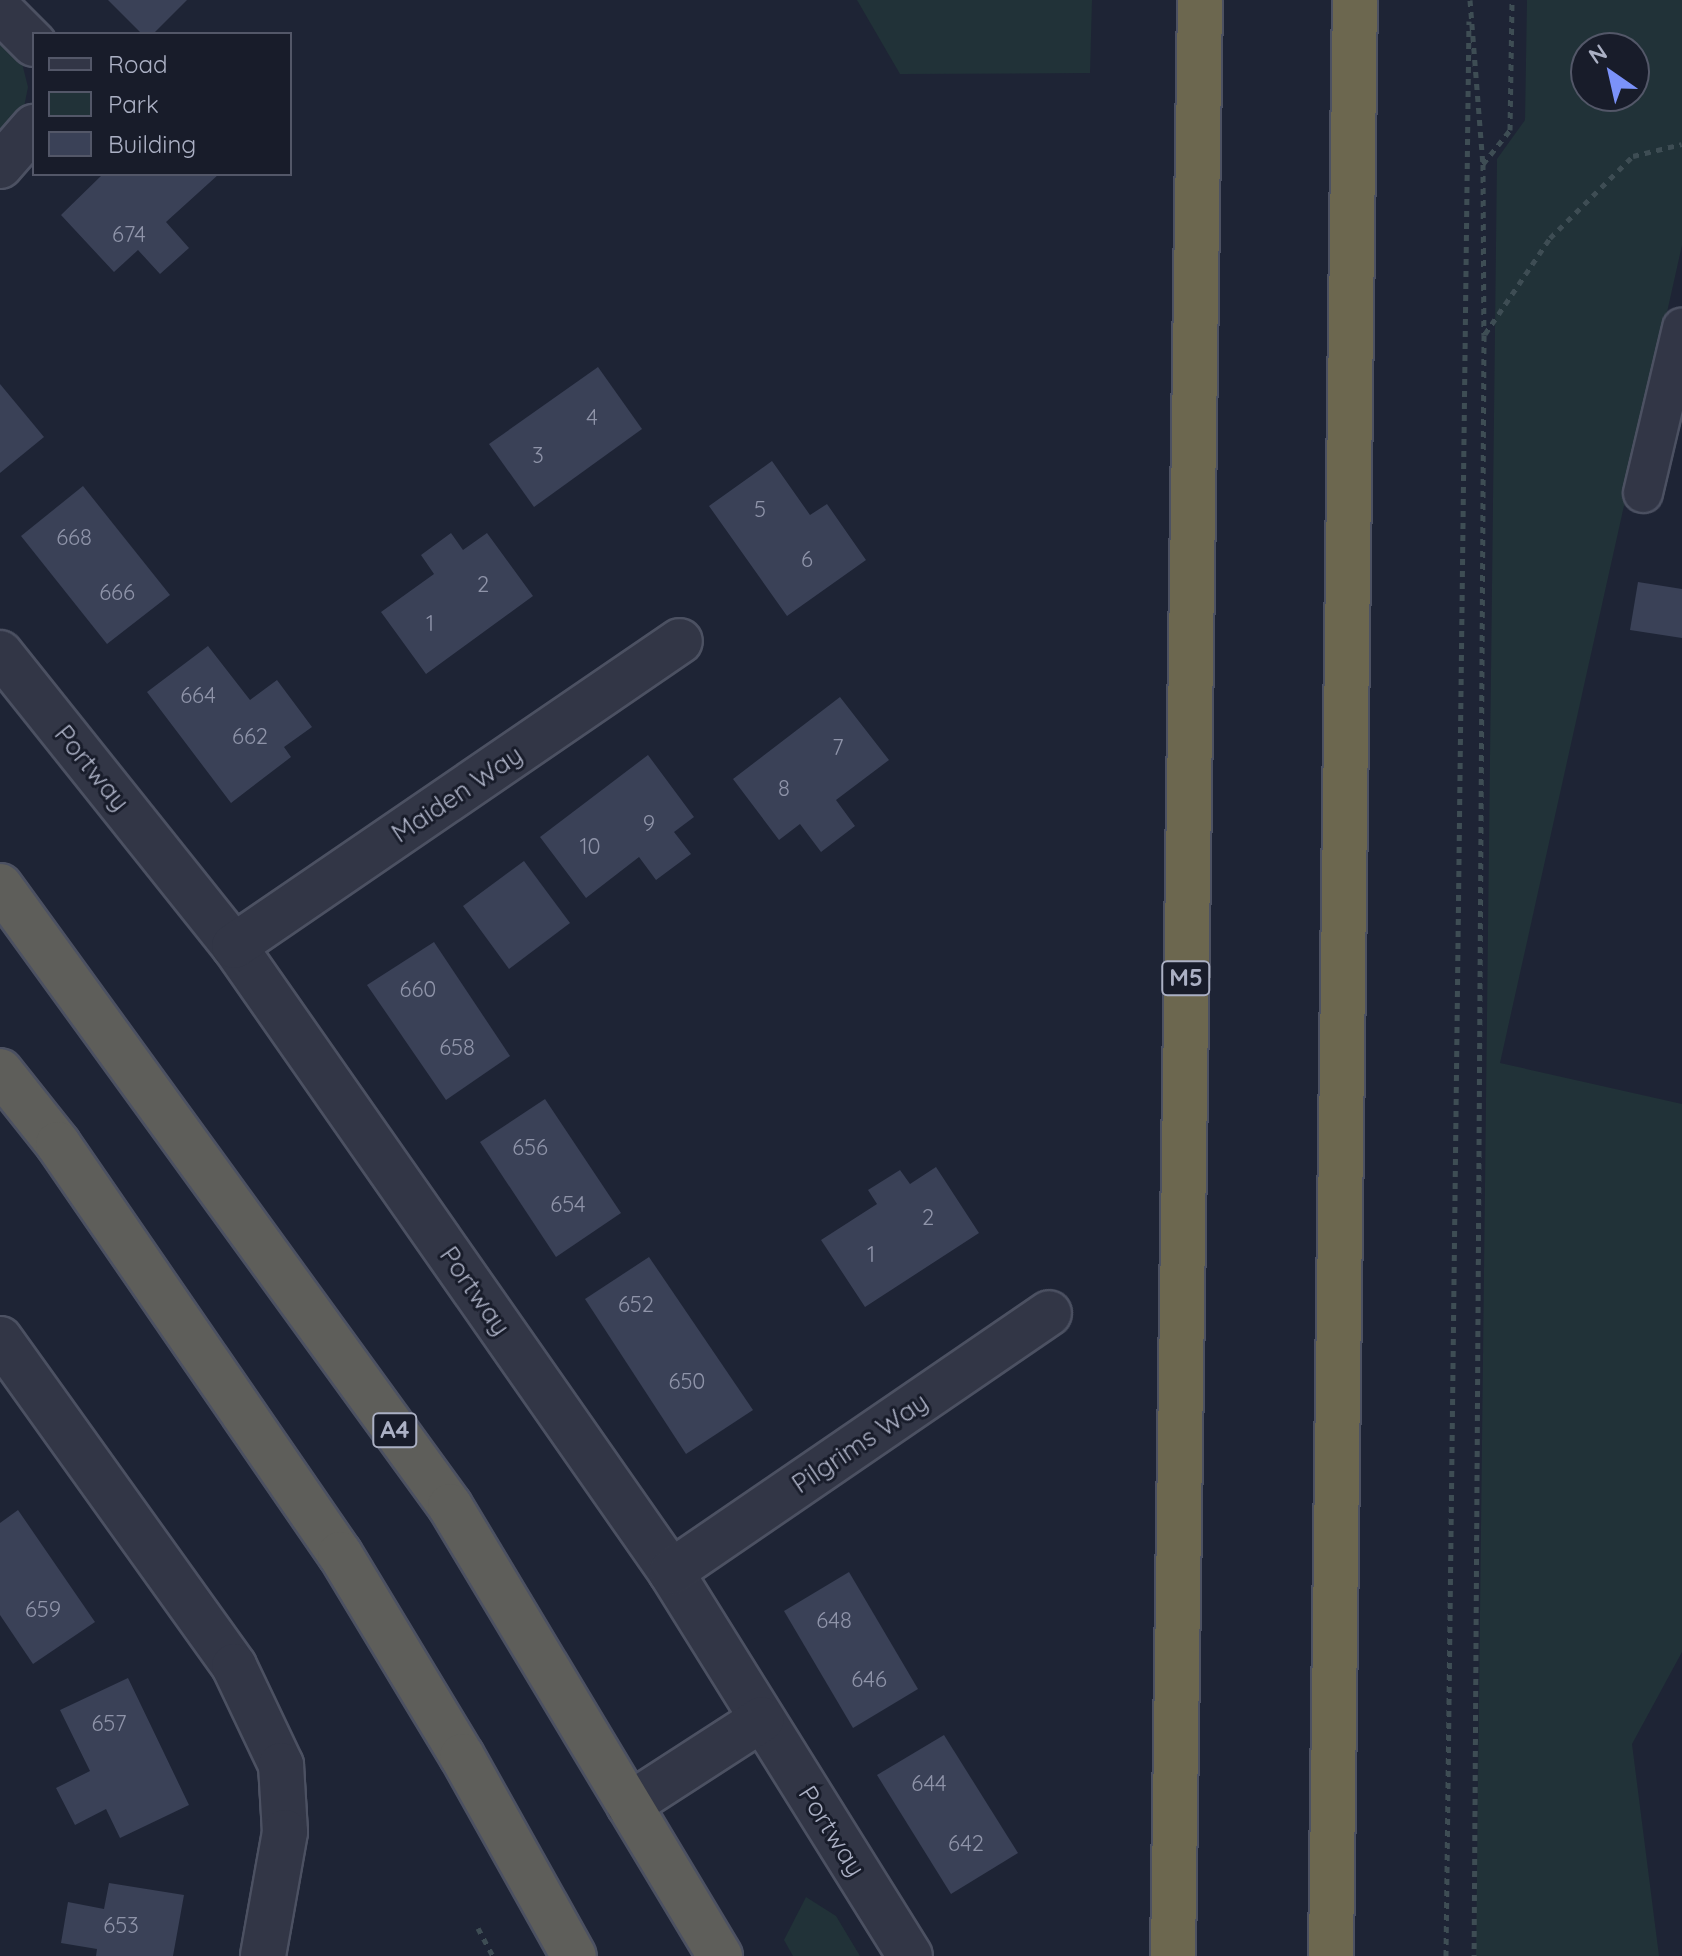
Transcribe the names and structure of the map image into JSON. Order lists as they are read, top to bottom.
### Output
{
  "streets": {
    "highway": ["M5", "A4"],
    "street": ["Portway", "Maiden Way", "Pilgrims Way"]
  },
  "crossings": [
    ["Portway", "Maiden Way"],
    ["Portway", "Pilgrims Way"]
  ],
  "house_numbers": [
    "674",
    "4",
    "3",
    "5",
    "668",
    "6",
    "2",
    "666",
    "1",
    "664",
    "662",
    "7",
    "8",
    "9",
    "10",
    "660",
    "658",
    "656",
    "654",
    "2",
    "1",
    "652",
    "650",
    "659",
    "648",
    "646",
    "657",
    "644",
    "642",
    "653"
  ],
  "legend": ["Road", "Park", "Building"],
  "north": "top left"
}
